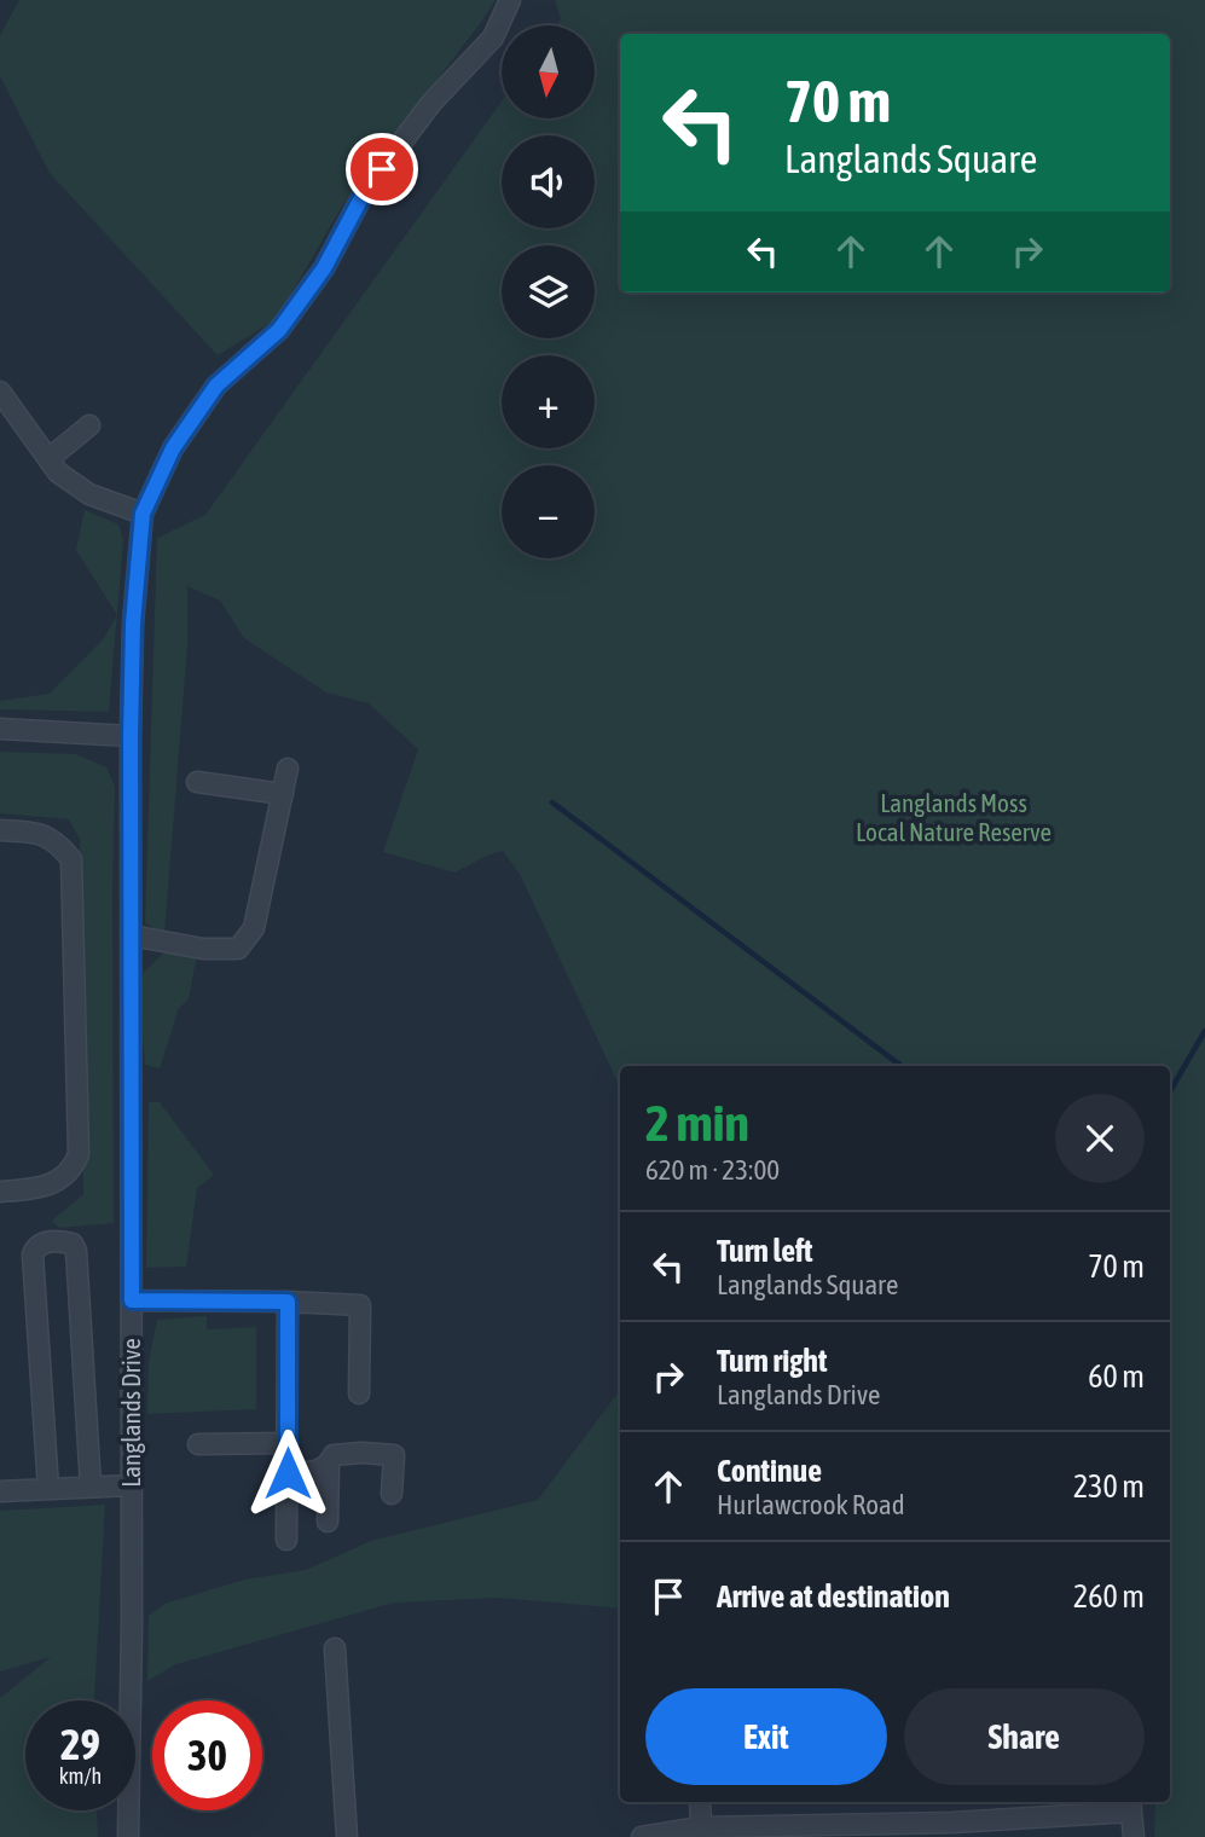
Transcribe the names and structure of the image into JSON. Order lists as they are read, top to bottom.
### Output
{
  "streets": {
    "street": ["Langlands Drive"]
  },
  "parks": ["Langlands Moss Local Nature Reserve"],
  "north": "bottom",
  "page": {
    "map_buttons": ["+", "−"],
    "turn": ["70 m", "Langlands Square"],
    "heading": ["2 min", "620 m · 23:00"],
    "list": [
      {
        "name": "Turn left",
        "note": "Langlands Square",
        "value": "70 m"
      },
      {
        "name": "Turn right",
        "note": "Langlands Drive",
        "value": "60 m"
      },
      {
        "name": "Continue",
        "note": "Hurlawcrook Road",
        "value": "230 m"
      },
      {
        "name": "Arrive at destination",
        "value": "260 m"
      }
    ],
    "buttons": ["Exit", "Share"],
    "speed": "29 km/h",
    "limit": "30"
  }
}
